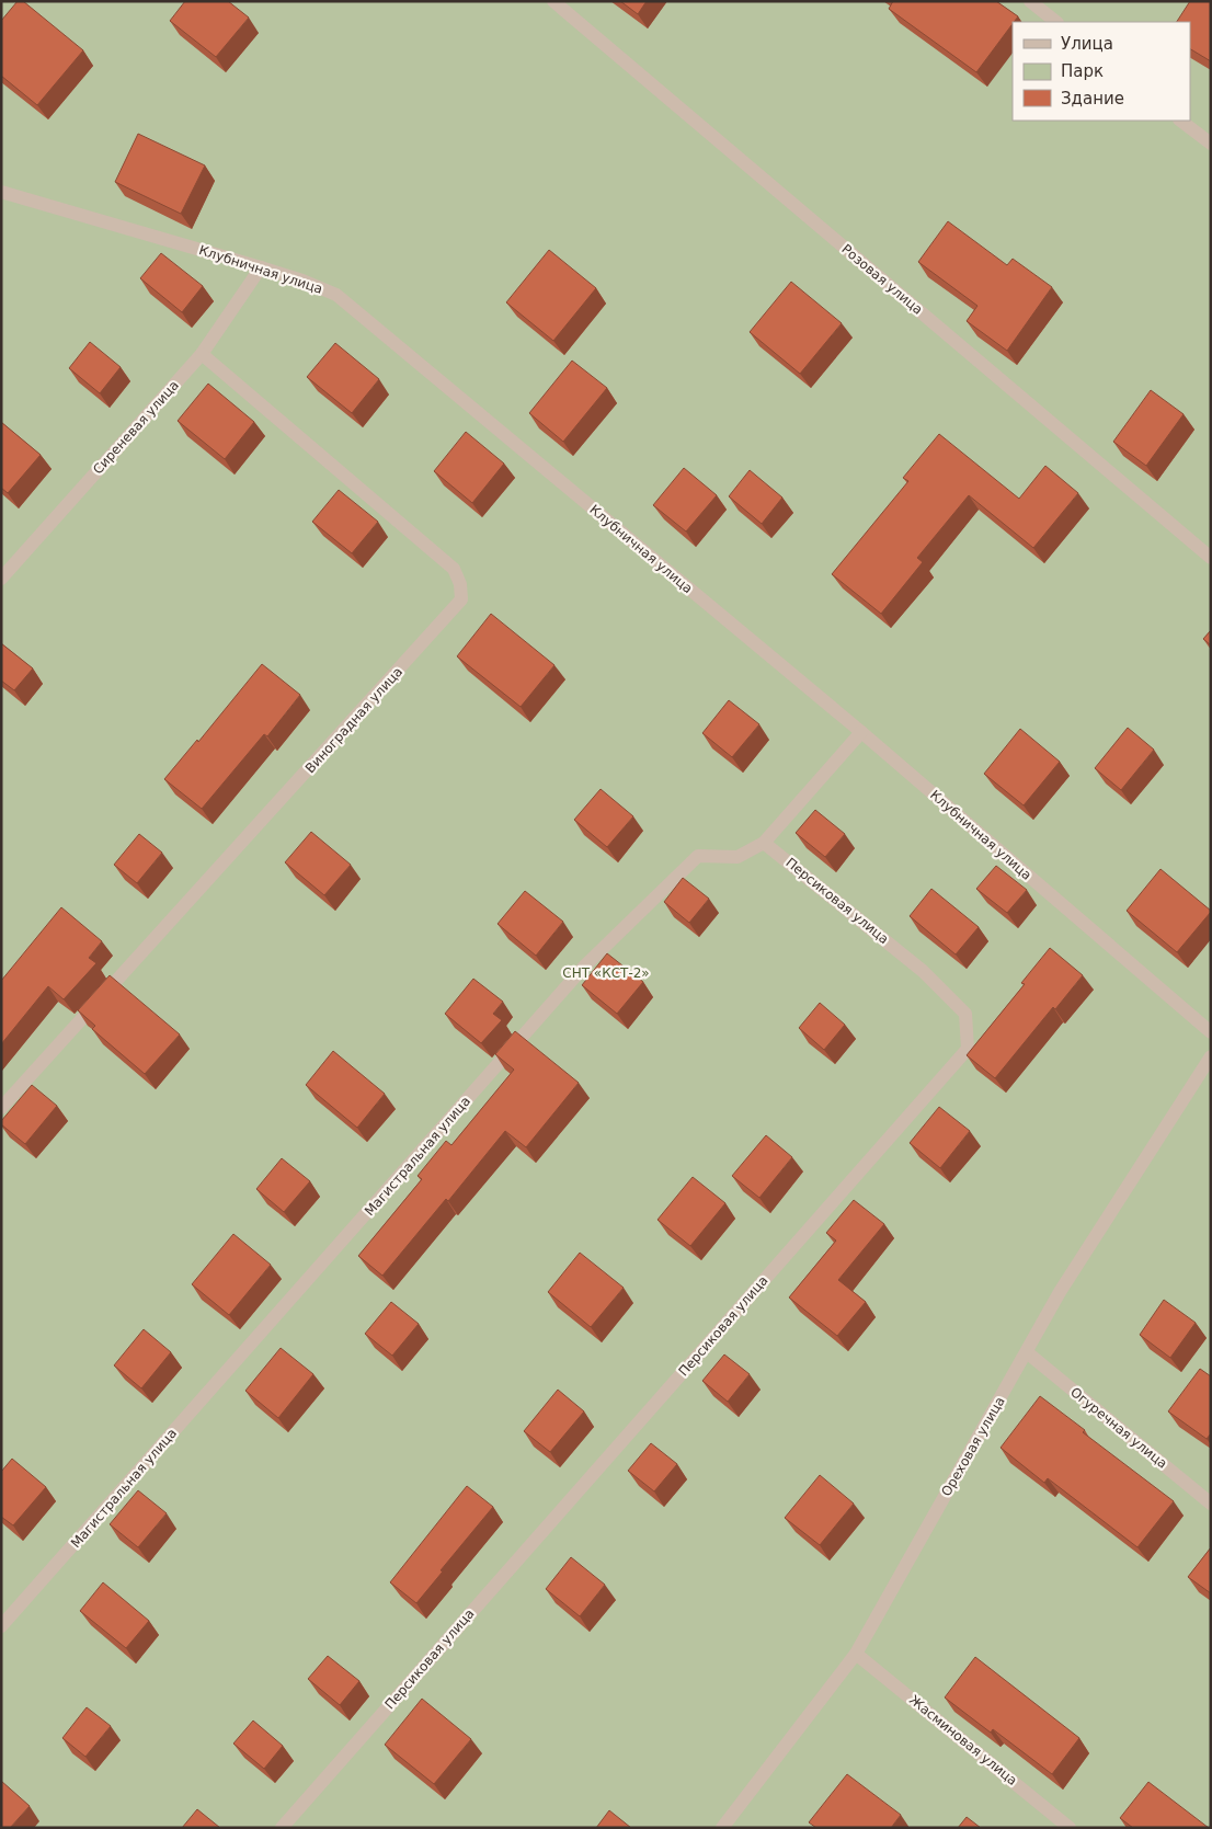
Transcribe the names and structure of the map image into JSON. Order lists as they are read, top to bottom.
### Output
{
  "streets": {
    "street": [
      "Клубничная улица",
      "Розовая улица",
      "Сиреневая улица",
      "Виноградная улица",
      "Персиковая улица",
      "Магистральная улица",
      "Огуречная улица",
      "Ореховая улица",
      "Жасминовая улица"
    ]
  },
  "crossings": [
    ["Клубничная улица", "Сиреневая улица"],
    ["Клубничная улица", "Магистральная улица"],
    ["Сиреневая улица", "Виноградная улица"],
    ["Персиковая улица", "Магистральная улица"],
    ["Огуречная улица", "Ореховая улица"],
    ["Ореховая улица", "Жасминовая улица"]
  ],
  "parks": ["СНТ «КСТ-2»"],
  "legend": ["Улица", "Парк", "Здание"]
}
